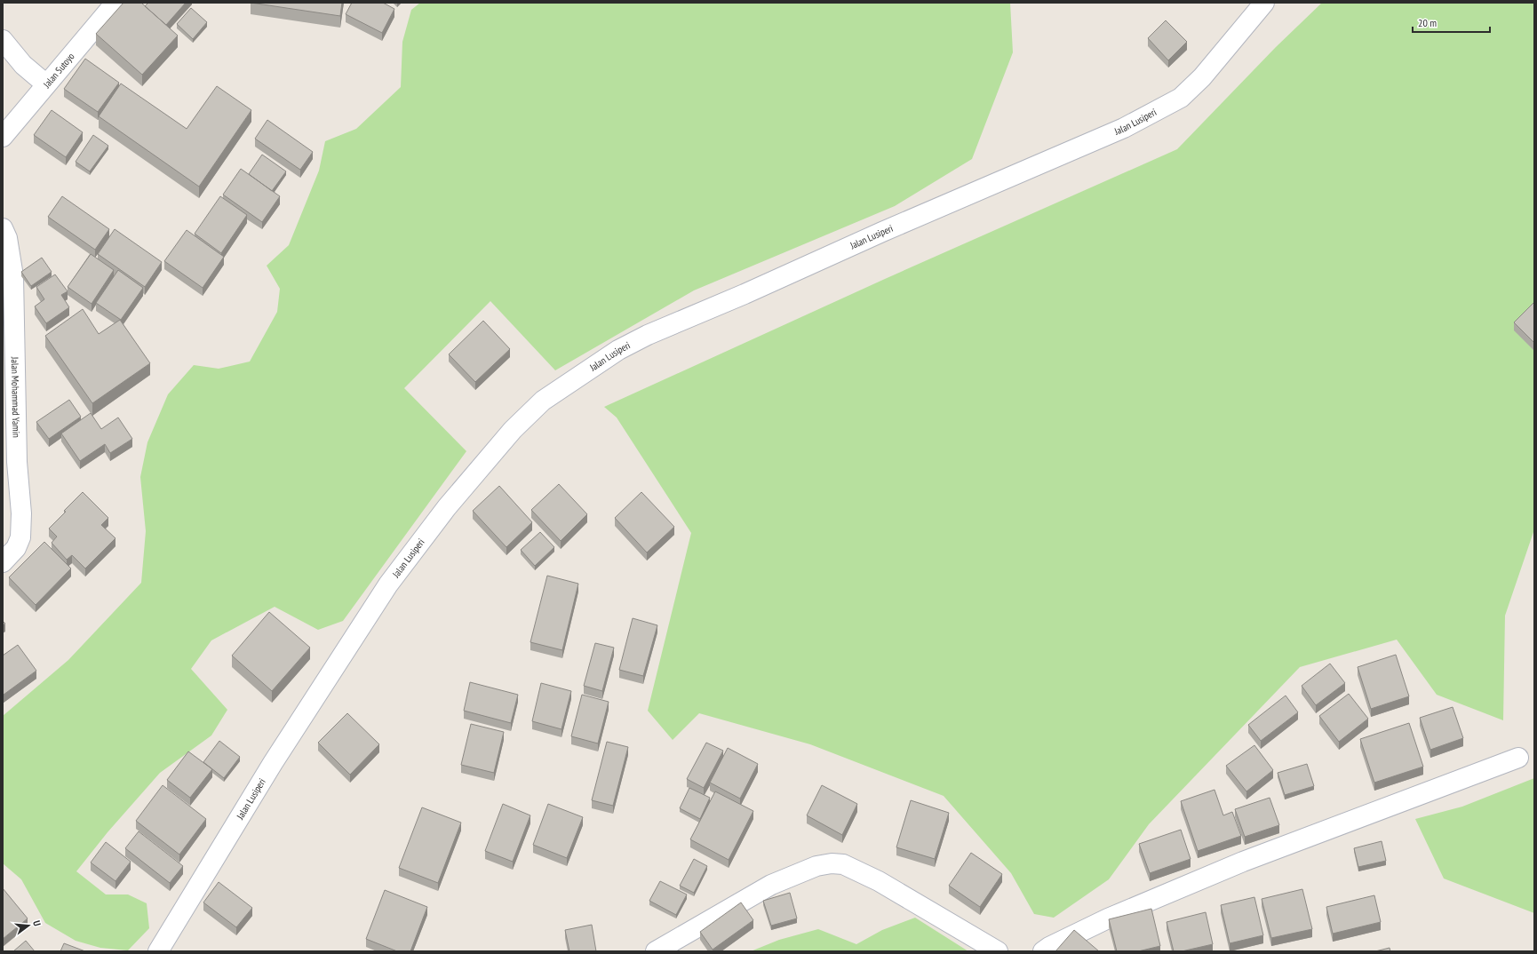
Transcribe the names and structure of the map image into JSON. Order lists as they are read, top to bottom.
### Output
{
  "streets": {
    "street": ["Jalan Sutoyo", "Jalan Lusiperi", "Jalan Mohammad Yamin"]
  },
  "scale_bar": "20 m",
  "north": "right"
}
